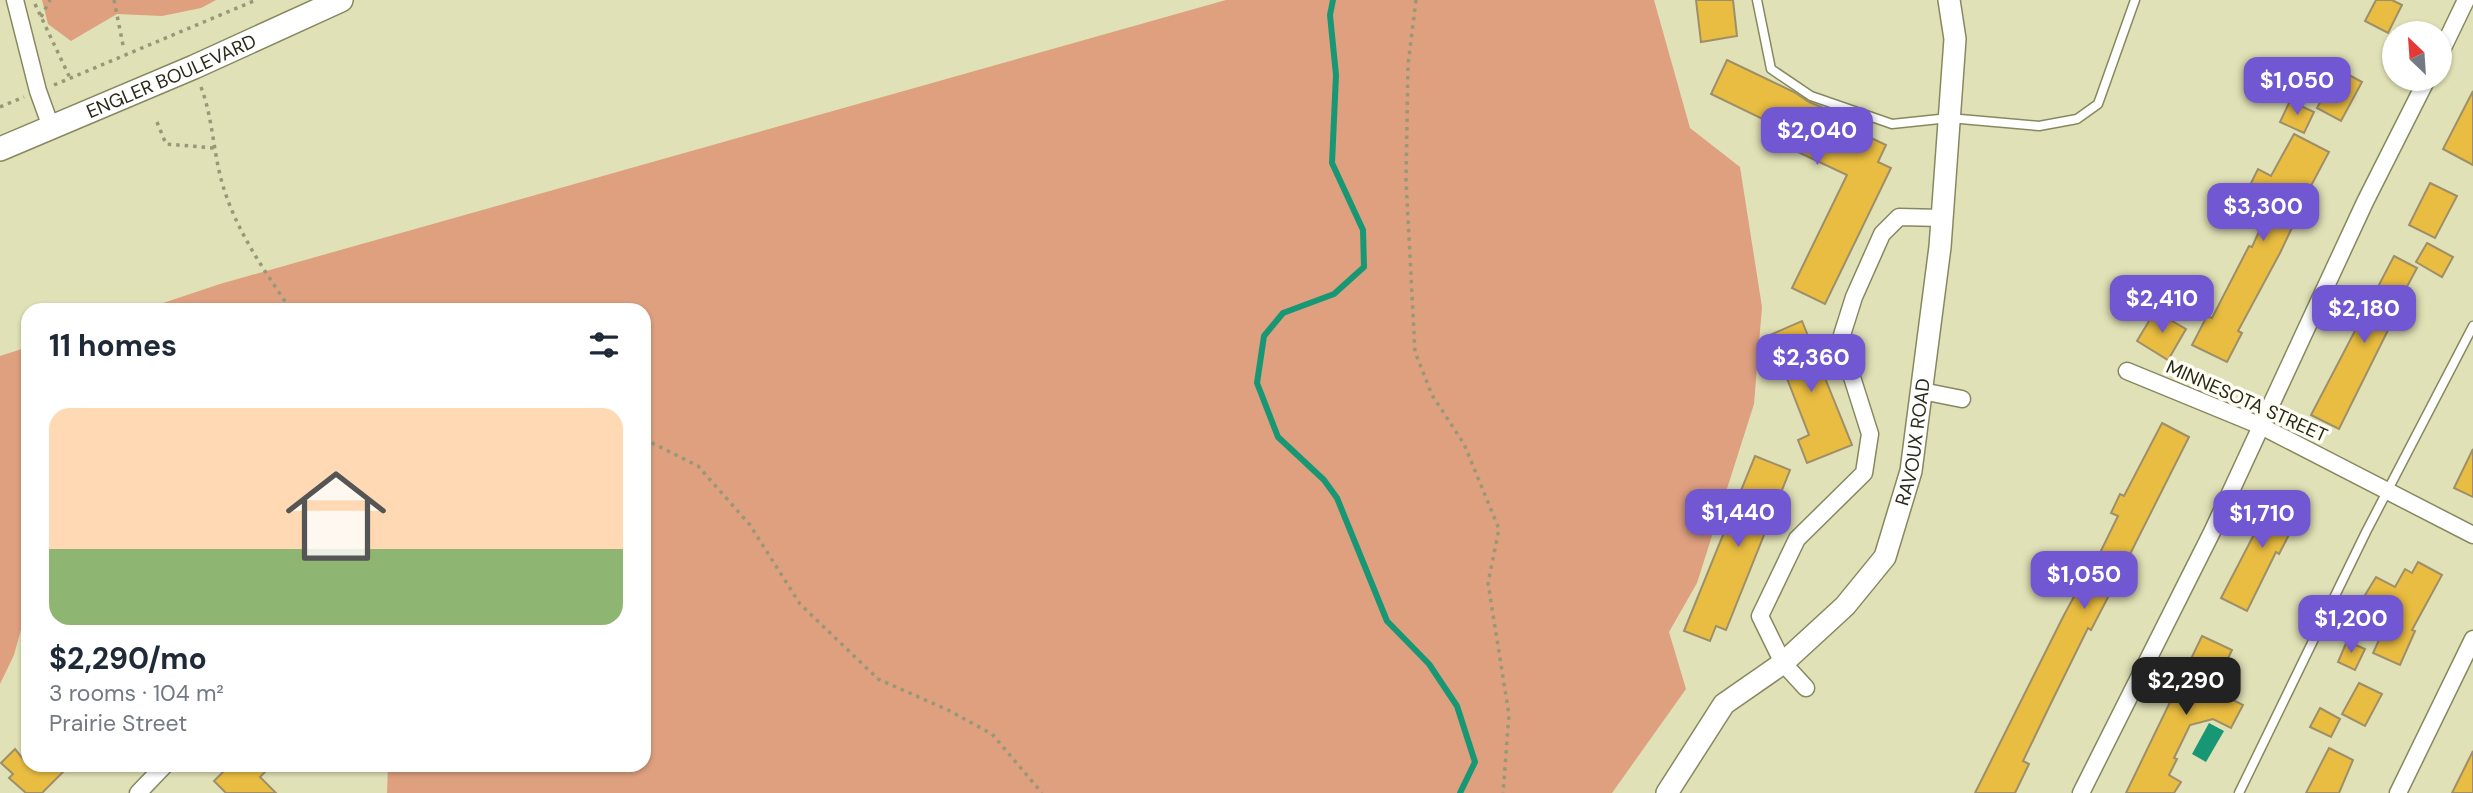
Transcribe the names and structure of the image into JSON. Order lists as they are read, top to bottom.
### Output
{
  "streets": {
    "main road": ["ENGLER BOULEVARD"],
    "street": ["MINNESOTA STREET", "RAVOUX ROAD"]
  },
  "north": "top left",
  "page": {
    "price": [
      "$1,050",
      "$2,040",
      "$3,300",
      "$2,410",
      "$2,180",
      "$2,360",
      "$1,440",
      "$1,710",
      "$1,050",
      "$1,200",
      "$2,290"
    ],
    "heading": "11 homes",
    "list": [
      {
        "name": "$2,290/mo",
        "note": "3 rooms · 104 m² · Prairie Street"
      }
    ]
  }
}
